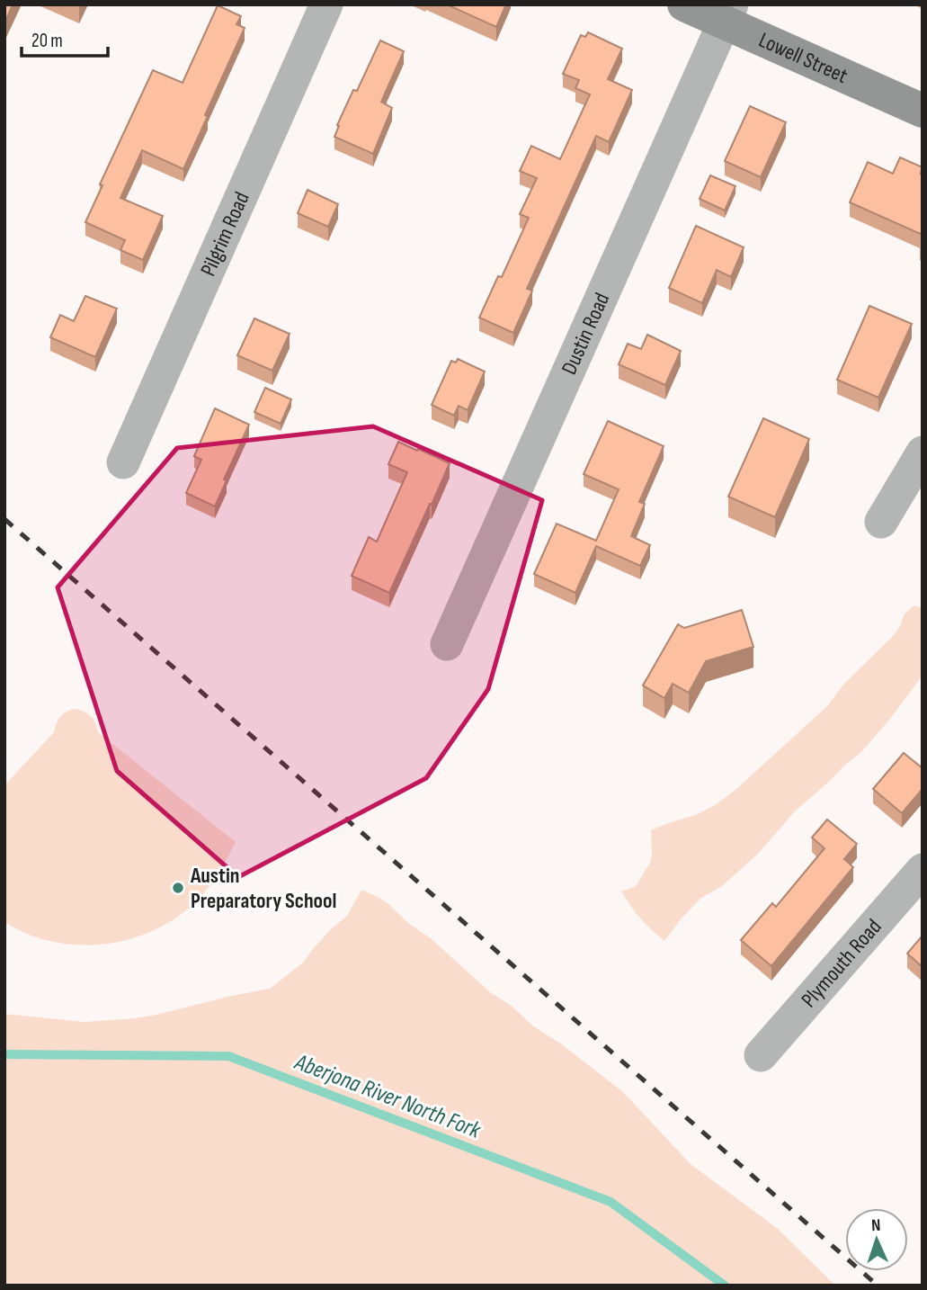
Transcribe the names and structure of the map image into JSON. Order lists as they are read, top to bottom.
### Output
{
  "streets": {
    "main road": ["Lowell Street"],
    "street": ["Pilgrim Road", "Dustin Road", "Plymouth Road"]
  },
  "crossings": [
    ["Lowell Street", "Dustin Road"]
  ],
  "water": ["Aberjona River North Fork"],
  "places": ["Austin Preparatory School"],
  "scale_bar": "20 m",
  "north": "top"
}
